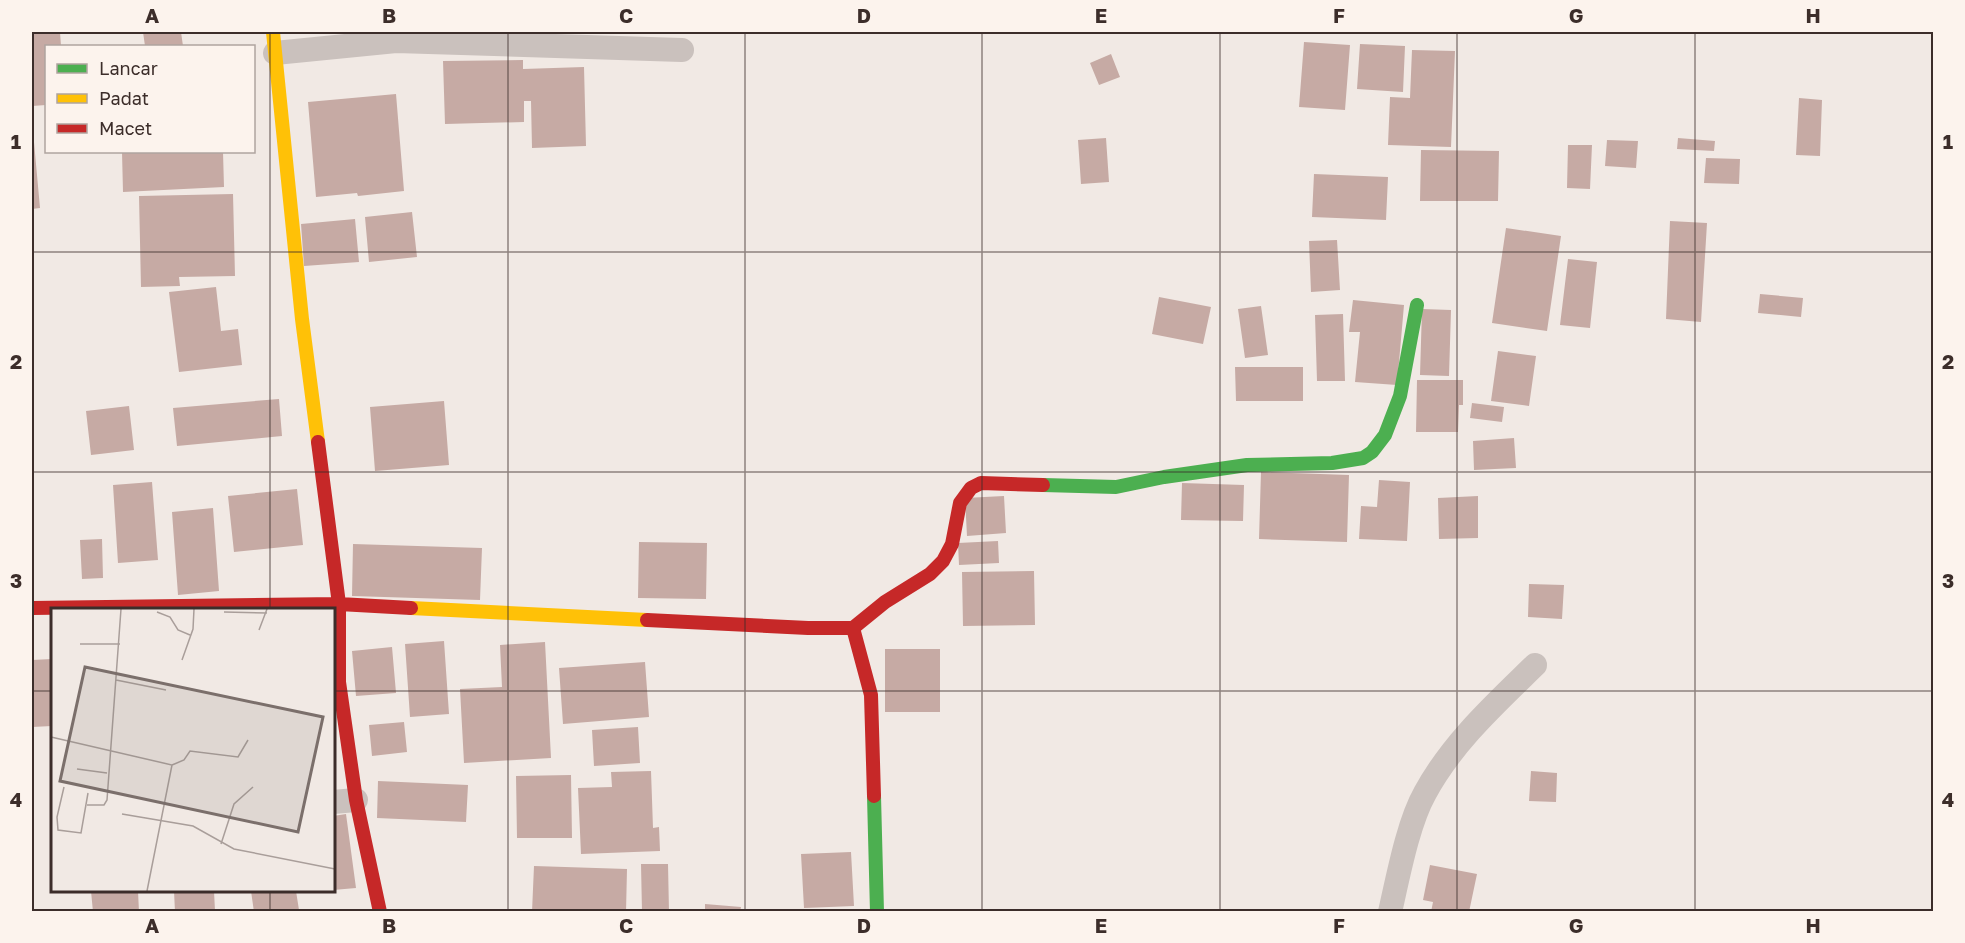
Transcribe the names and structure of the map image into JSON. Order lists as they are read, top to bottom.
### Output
{
  "legend": ["Lancar", "Padat", "Macet"],
  "grid": {
    "columns": [
      "A",
      "B",
      "C",
      "D",
      "E",
      "F",
      "G",
      "H"
    ],
    "rows": [
      "1",
      "2",
      "3",
      "4"
    ]
  }
}
